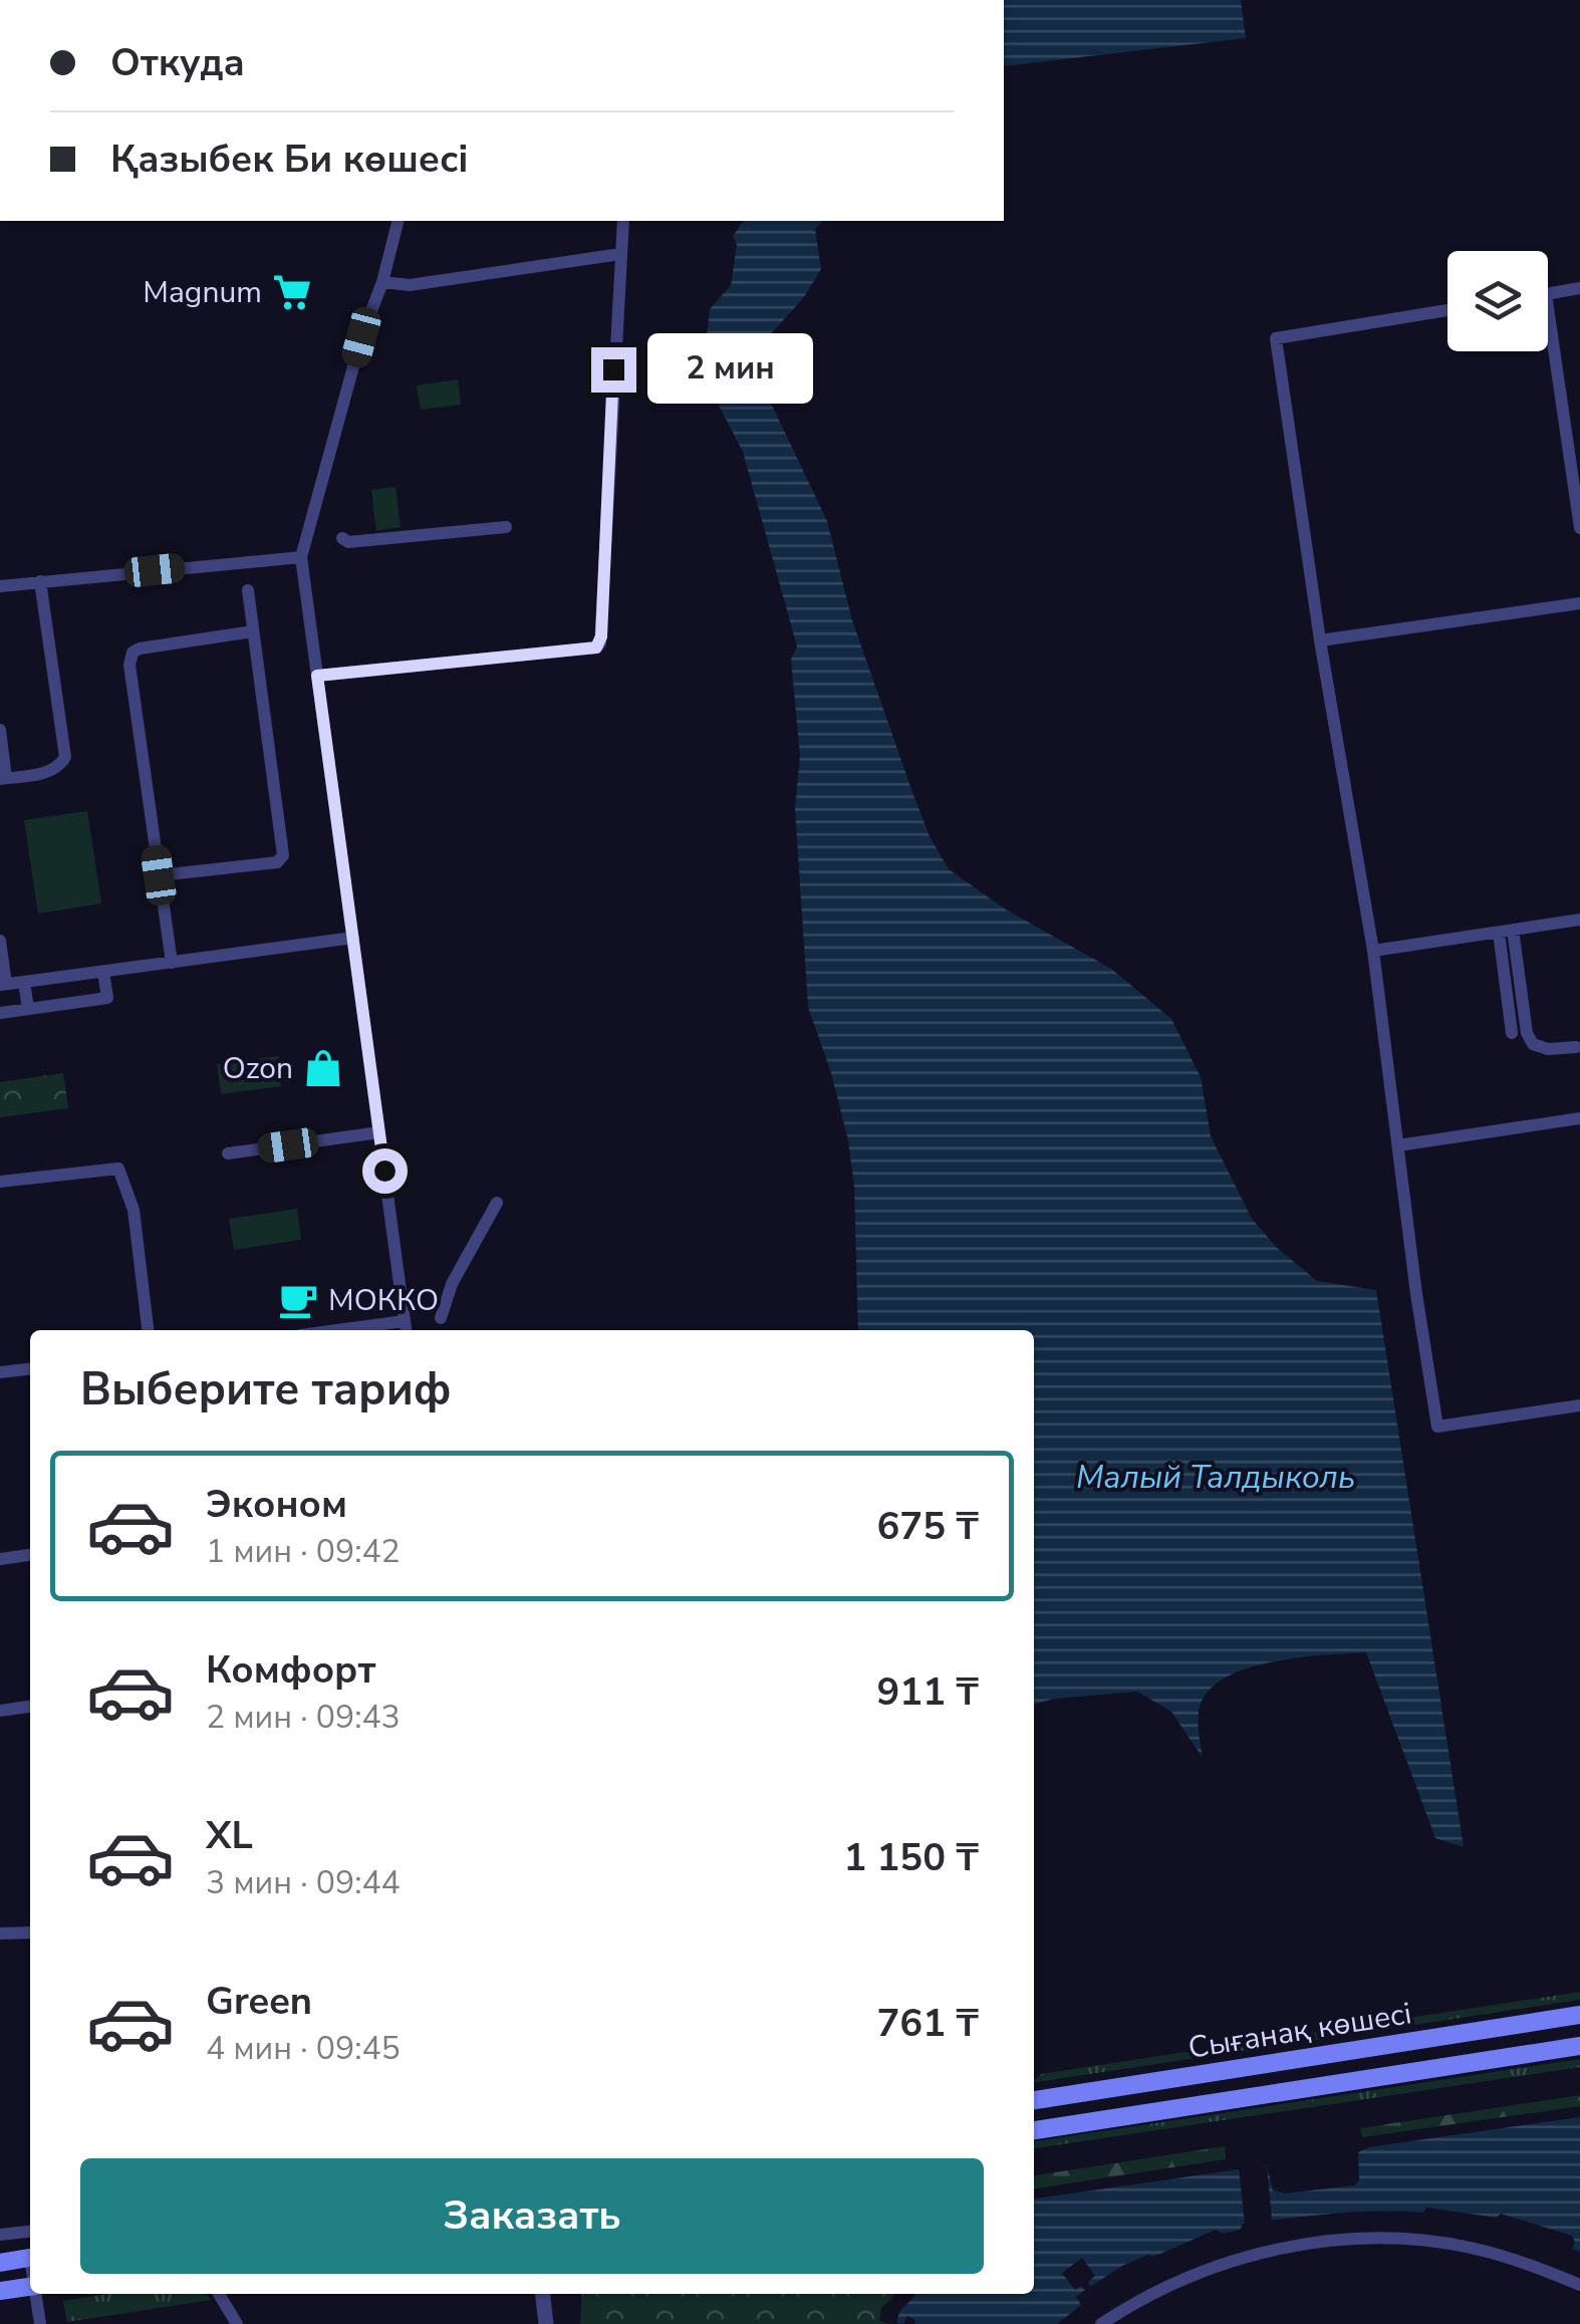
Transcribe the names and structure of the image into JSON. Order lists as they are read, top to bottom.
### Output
{
  "streets": {
    "main road": ["Сығанақ көшесі"]
  },
  "water": ["Малый Талдыколь"],
  "places": {
    "supermarket": ["Magnum"],
    "shop": ["Ozon"],
    "cafe": ["МОККО"]
  },
  "page": {
    "banner": ["Откуда", "Қазыбек Би көшесі"],
    "bubble": "2 мин",
    "heading": "Выберите тариф",
    "list": [
      {
        "name": "Эконом",
        "note": "1 мин · 09:42",
        "value": "675 ₸"
      },
      {
        "name": "Комфорт",
        "note": "2 мин · 09:43",
        "value": "911 ₸"
      },
      {
        "name": "XL",
        "note": "3 мин · 09:44",
        "value": "1 150 ₸"
      },
      {
        "name": "Green",
        "note": "4 мин · 09:45",
        "value": "761 ₸"
      }
    ],
    "buttons": "Заказать"
  }
}
